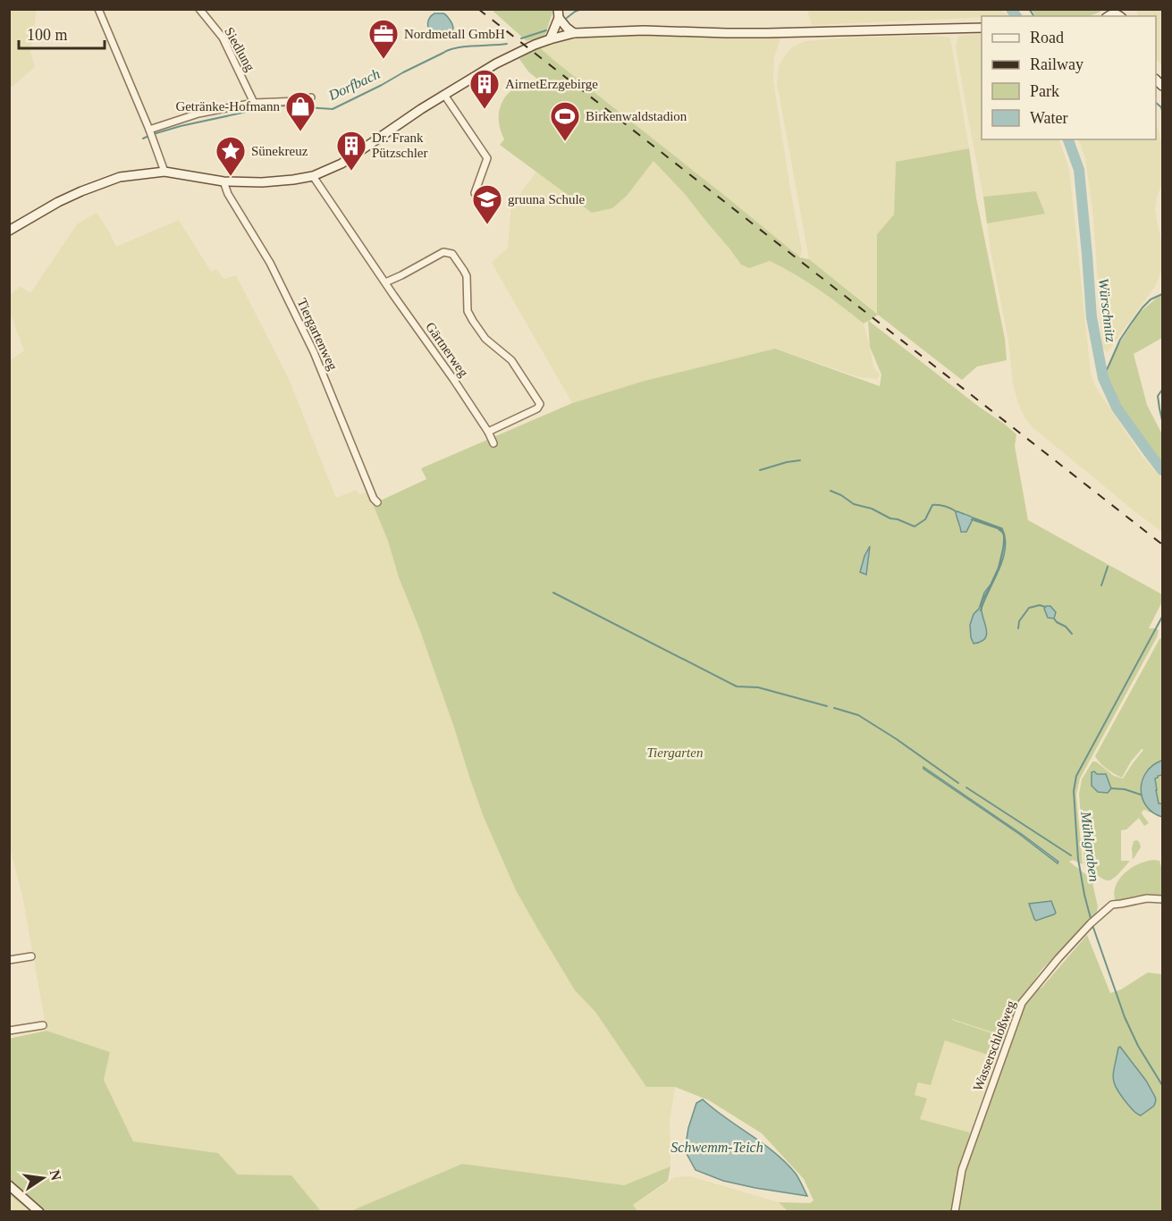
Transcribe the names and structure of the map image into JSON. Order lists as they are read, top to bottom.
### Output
{
  "streets": {
    "street": [
      "Siedlung",
      "Tiergartenweg",
      "Gärtnerweg",
      "Wasserschloßweg"
    ]
  },
  "water": [
    "Dorfbach",
    "Würschnitz",
    "Mühlgraben",
    "Schwemm-Teich"
  ],
  "parks": ["Tiergarten"],
  "places": {
    "office": ["Nordmetall GmbH"],
    "building": ["AirnetErzgebirge", "Dr. Frank Pützschler"],
    "shop": ["Getränke-Hofmann"],
    "sports": ["Birkenwaldstadion"],
    "place": ["Sünekreuz"],
    "school or university": ["gruuna Schule"]
  },
  "legend": [
    "Road",
    "Railway",
    "Park",
    "Water"
  ],
  "scale_bar": "100 m",
  "north": "right"
}
